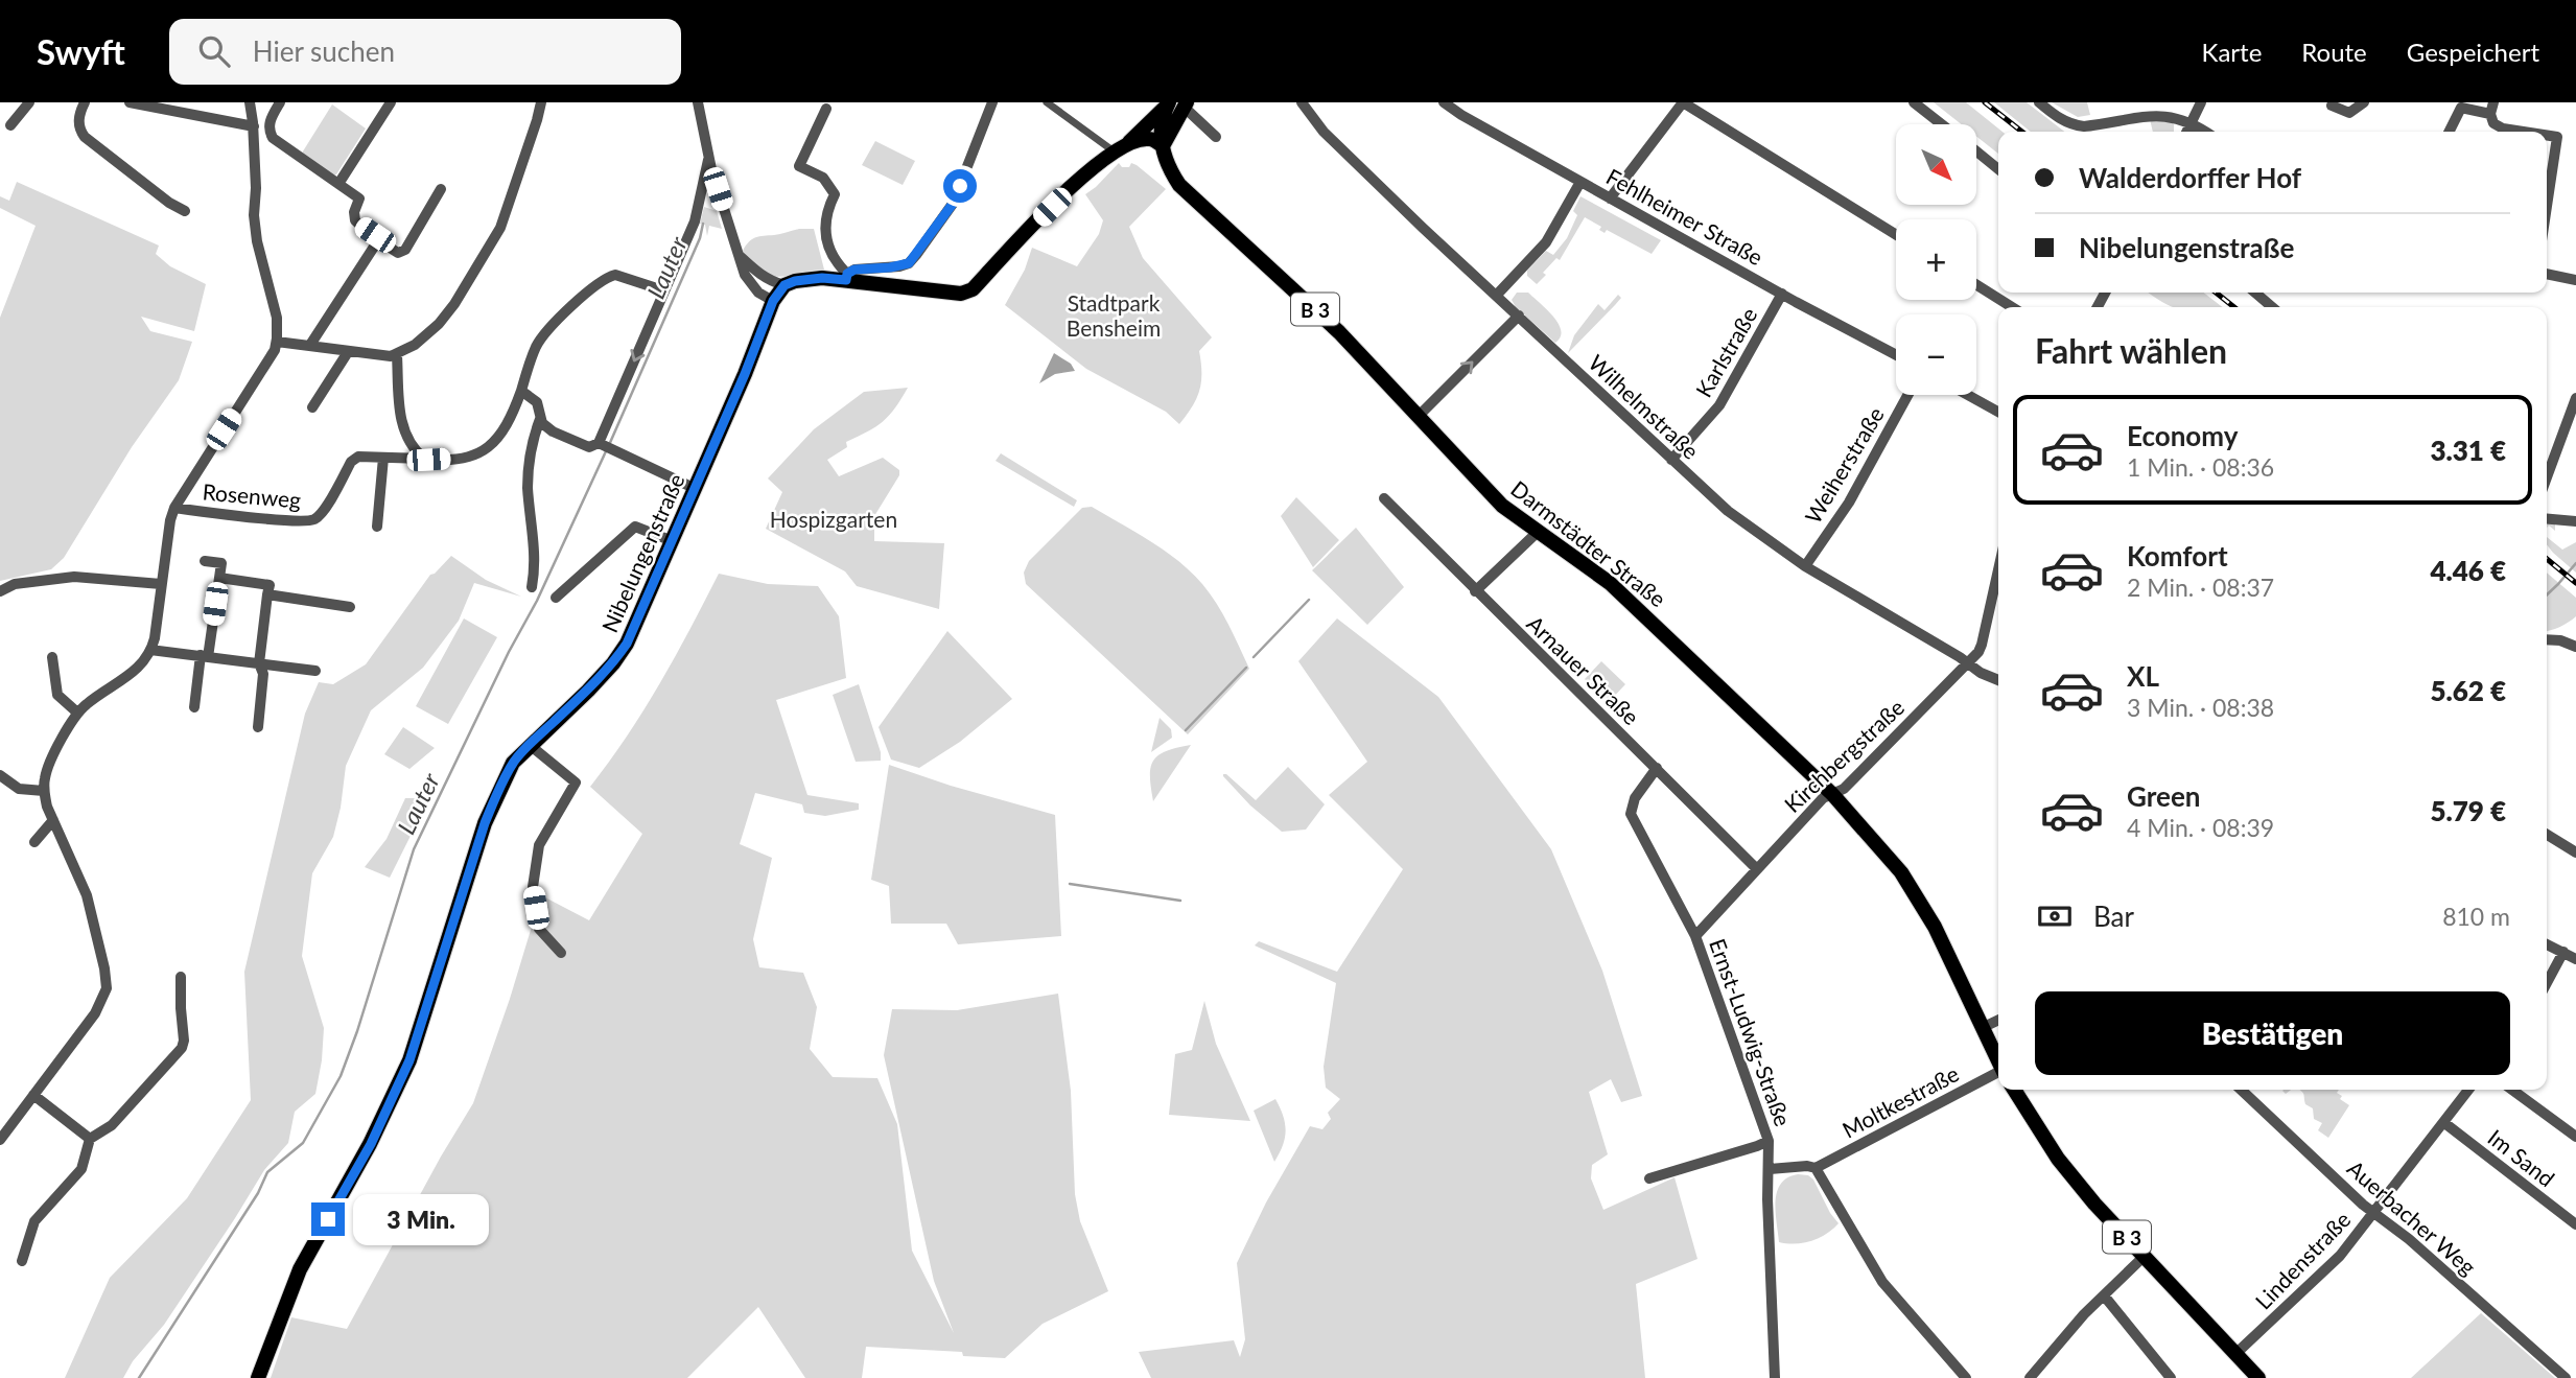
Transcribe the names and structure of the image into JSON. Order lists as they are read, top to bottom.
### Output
{
  "streets": {
    "main road": ["B 3", "Darmstädter Straße", "Nibelungenstraße"],
    "street": [
      "Fehlheimer Straße",
      "Karlstraße",
      "Wilhelmstraße",
      "Weiherstraße",
      "Rosenweg",
      "Arnauer Straße",
      "Kirchbergstraße",
      "Ernst-Ludwig-Straße",
      "Moltkestraße",
      "Im Sand",
      "Auerbacher Weg",
      "Lindenstraße"
    ]
  },
  "crossings": [
    ["Fehlheimer Straße", "Karlstraße"],
    ["B 3", "Darmstädter Straße"],
    ["B 3", "Lindenstraße"],
    ["Karlstraße", "Wilhelmstraße"],
    ["Wilhelmstraße", "Weiherstraße"],
    ["Wilhelmstraße", "Kirchbergstraße"],
    ["Darmstädter Straße", "Kirchbergstraße"],
    ["Arnauer Straße", "Kirchbergstraße"],
    ["Arnauer Straße", "Ernst-Ludwig-Straße"],
    ["Kirchbergstraße", "Ernst-Ludwig-Straße"],
    ["Im Sand", "Lindenstraße"],
    ["Auerbacher Weg", "Lindenstraße"]
  ],
  "water": ["Lauter"],
  "parks": ["Stadtpark Bensheim", "Hospizgarten"],
  "north": "bottom right",
  "page": {
    "header": "Swyft",
    "search": "Hier suchen",
    "nav": ["Karte", "Route", "Gespeichert"],
    "map_buttons": ["+", "−"],
    "banner": ["Walderdorffer Hof", "Nibelungenstraße"],
    "heading": "Fahrt wählen",
    "list": [
      {
        "name": "Economy",
        "note": "1 Min. · 08:36",
        "value": "3.31 €"
      },
      {
        "name": "Komfort",
        "note": "2 Min. · 08:37",
        "value": "4.46 €"
      },
      {
        "name": "XL",
        "note": "3 Min. · 08:38",
        "value": "5.62 €"
      },
      {
        "name": "Green",
        "note": "4 Min. · 08:39",
        "value": "5.79 €"
      }
    ],
    "pay": ["Bar", "810 m"],
    "buttons": "Bestätigen",
    "bubble": "3 Min."
  }
}
